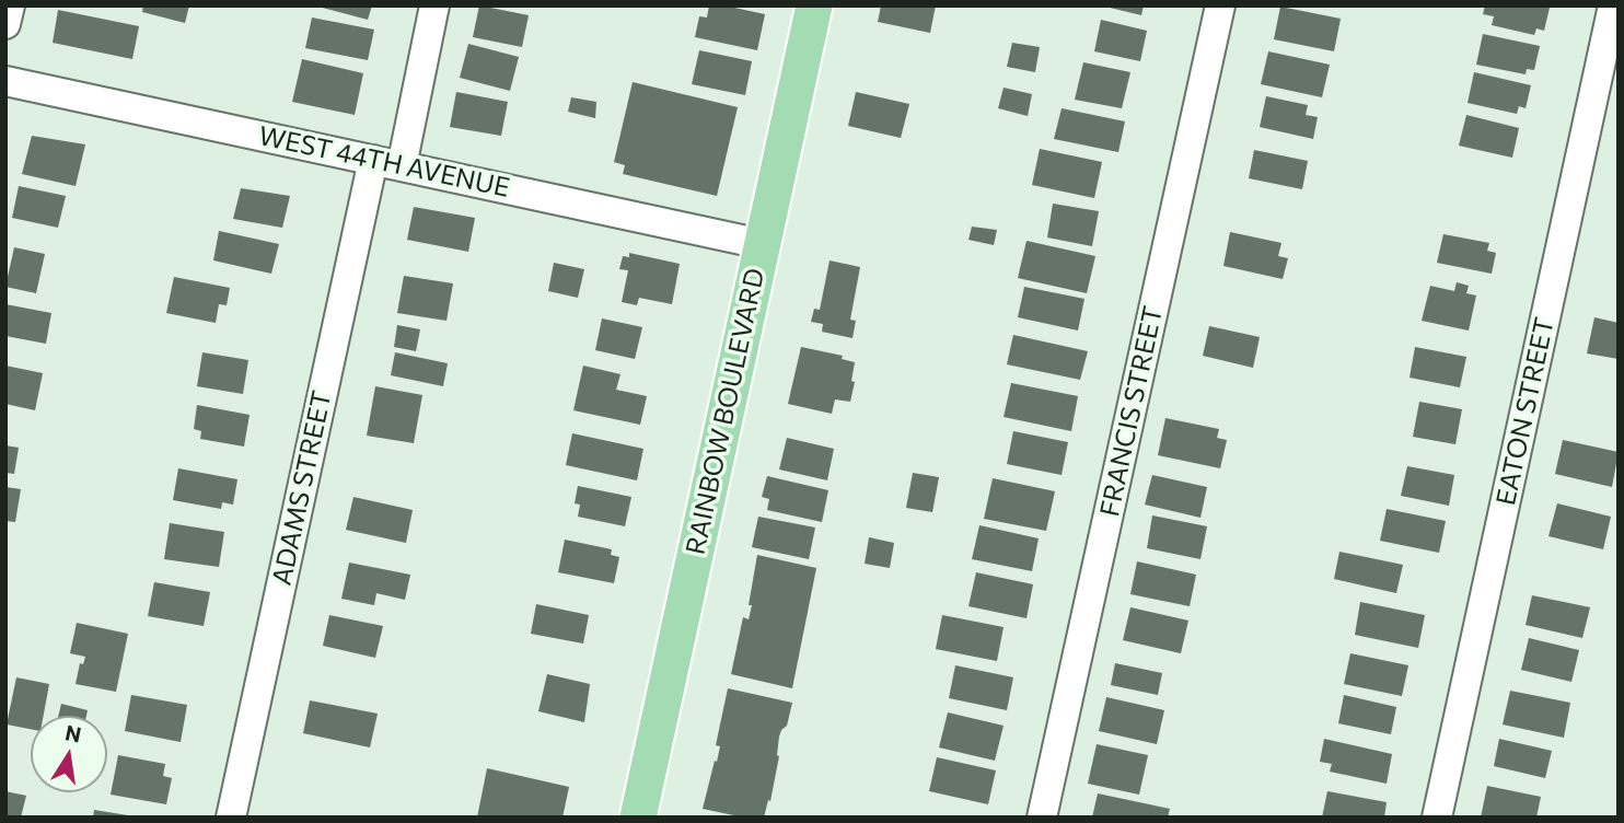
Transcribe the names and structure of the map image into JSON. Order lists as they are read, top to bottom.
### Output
{
  "streets": {
    "main road": ["RAINBOW BOULEVARD"],
    "street": [
      "WEST 44TH AVENUE",
      "FRANCIS STREET",
      "EATON STREET",
      "ADAMS STREET"
    ]
  },
  "crossings": [
    ["WEST 44TH AVENUE", "RAINBOW BOULEVARD"],
    ["WEST 44TH AVENUE", "ADAMS STREET"]
  ],
  "north": "top"
}
